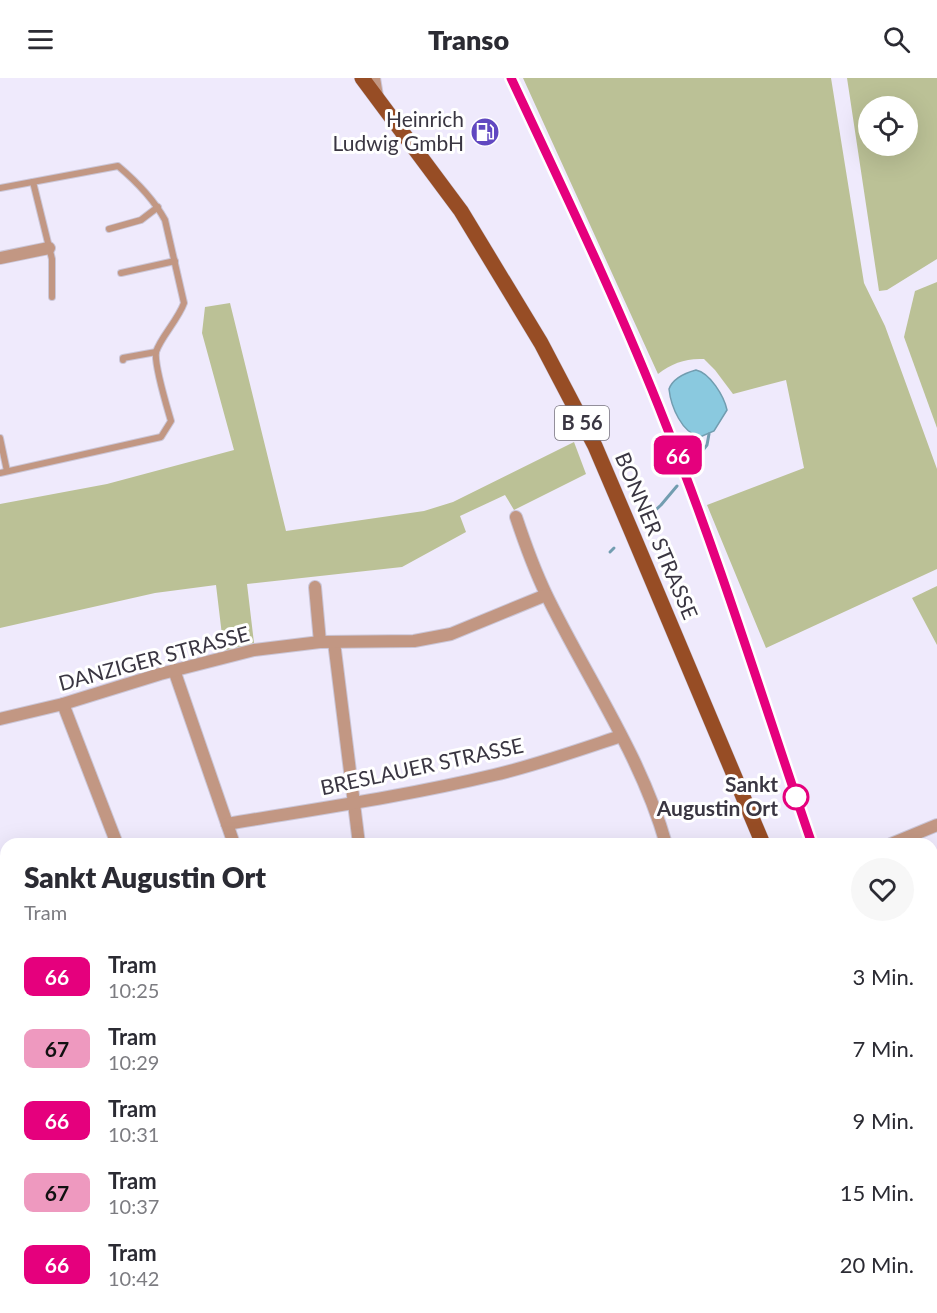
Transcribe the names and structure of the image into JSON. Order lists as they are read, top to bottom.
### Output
{
  "streets": {
    "main road": ["B 56", "BONNER STRASSE"],
    "street": ["DANZIGER STRASSE", "BRESLAUER STRASSE"]
  },
  "places": {
    "fuel station": ["Heinrich Ludwig GmbH"],
    "other": ["Sankt Augustin Ort"]
  },
  "lines": ["tram line 66"],
  "page": {
    "header": "Transo",
    "on_map": "66",
    "heading": ["Sankt Augustin Ort", "Tram"],
    "list": [
      {
        "mark": "66",
        "name": "Tram",
        "note": "10:25",
        "value": "3 Min."
      },
      {
        "mark": "67",
        "name": "Tram",
        "note": "10:29",
        "value": "7 Min."
      },
      {
        "mark": "66",
        "name": "Tram",
        "note": "10:31",
        "value": "9 Min."
      },
      {
        "mark": "67",
        "name": "Tram",
        "note": "10:37",
        "value": "15 Min."
      },
      {
        "mark": "66",
        "name": "Tram",
        "note": "10:42",
        "value": "20 Min."
      }
    ]
  }
}
